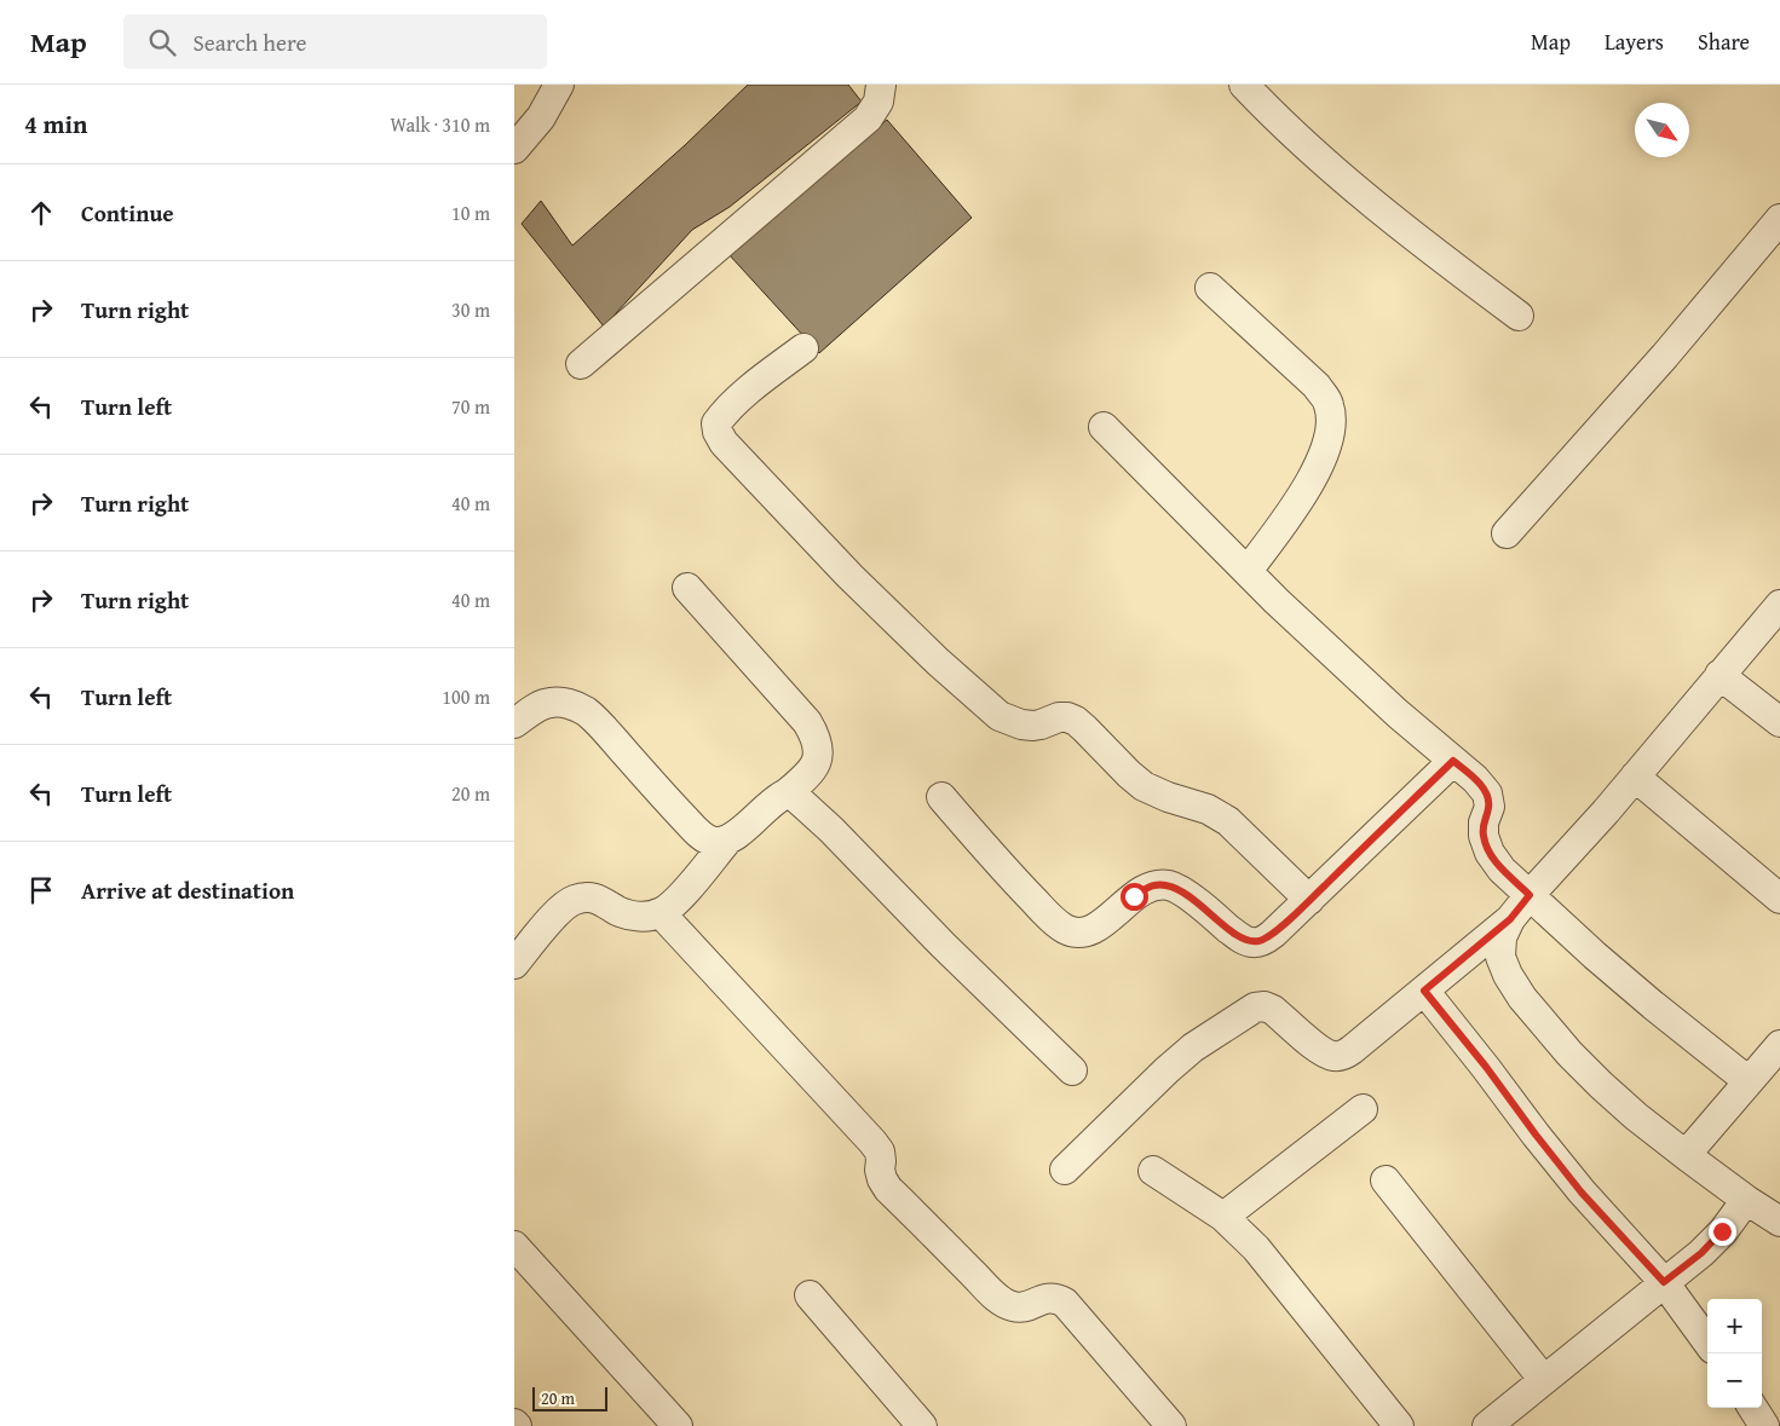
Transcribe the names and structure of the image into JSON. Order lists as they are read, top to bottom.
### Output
{
  "scale_bar": "20 m",
  "north": "bottom right",
  "page": {
    "header": "Map",
    "search": "Search here",
    "nav": ["Map", "Layers", "Share"],
    "heading": ["4 min", "Walk · 310 m"],
    "list": [
      ["Continue", "10 m"],
      ["Turn right", "30 m"],
      ["Turn left", "70 m"],
      ["Turn right", "40 m"],
      ["Turn right", "40 m"],
      ["Turn left", "100 m"],
      ["Turn left", "20 m"],
      "Arrive at destination"
    ],
    "map_buttons": ["+", "−"],
    "scale": "20 m"
  }
}
